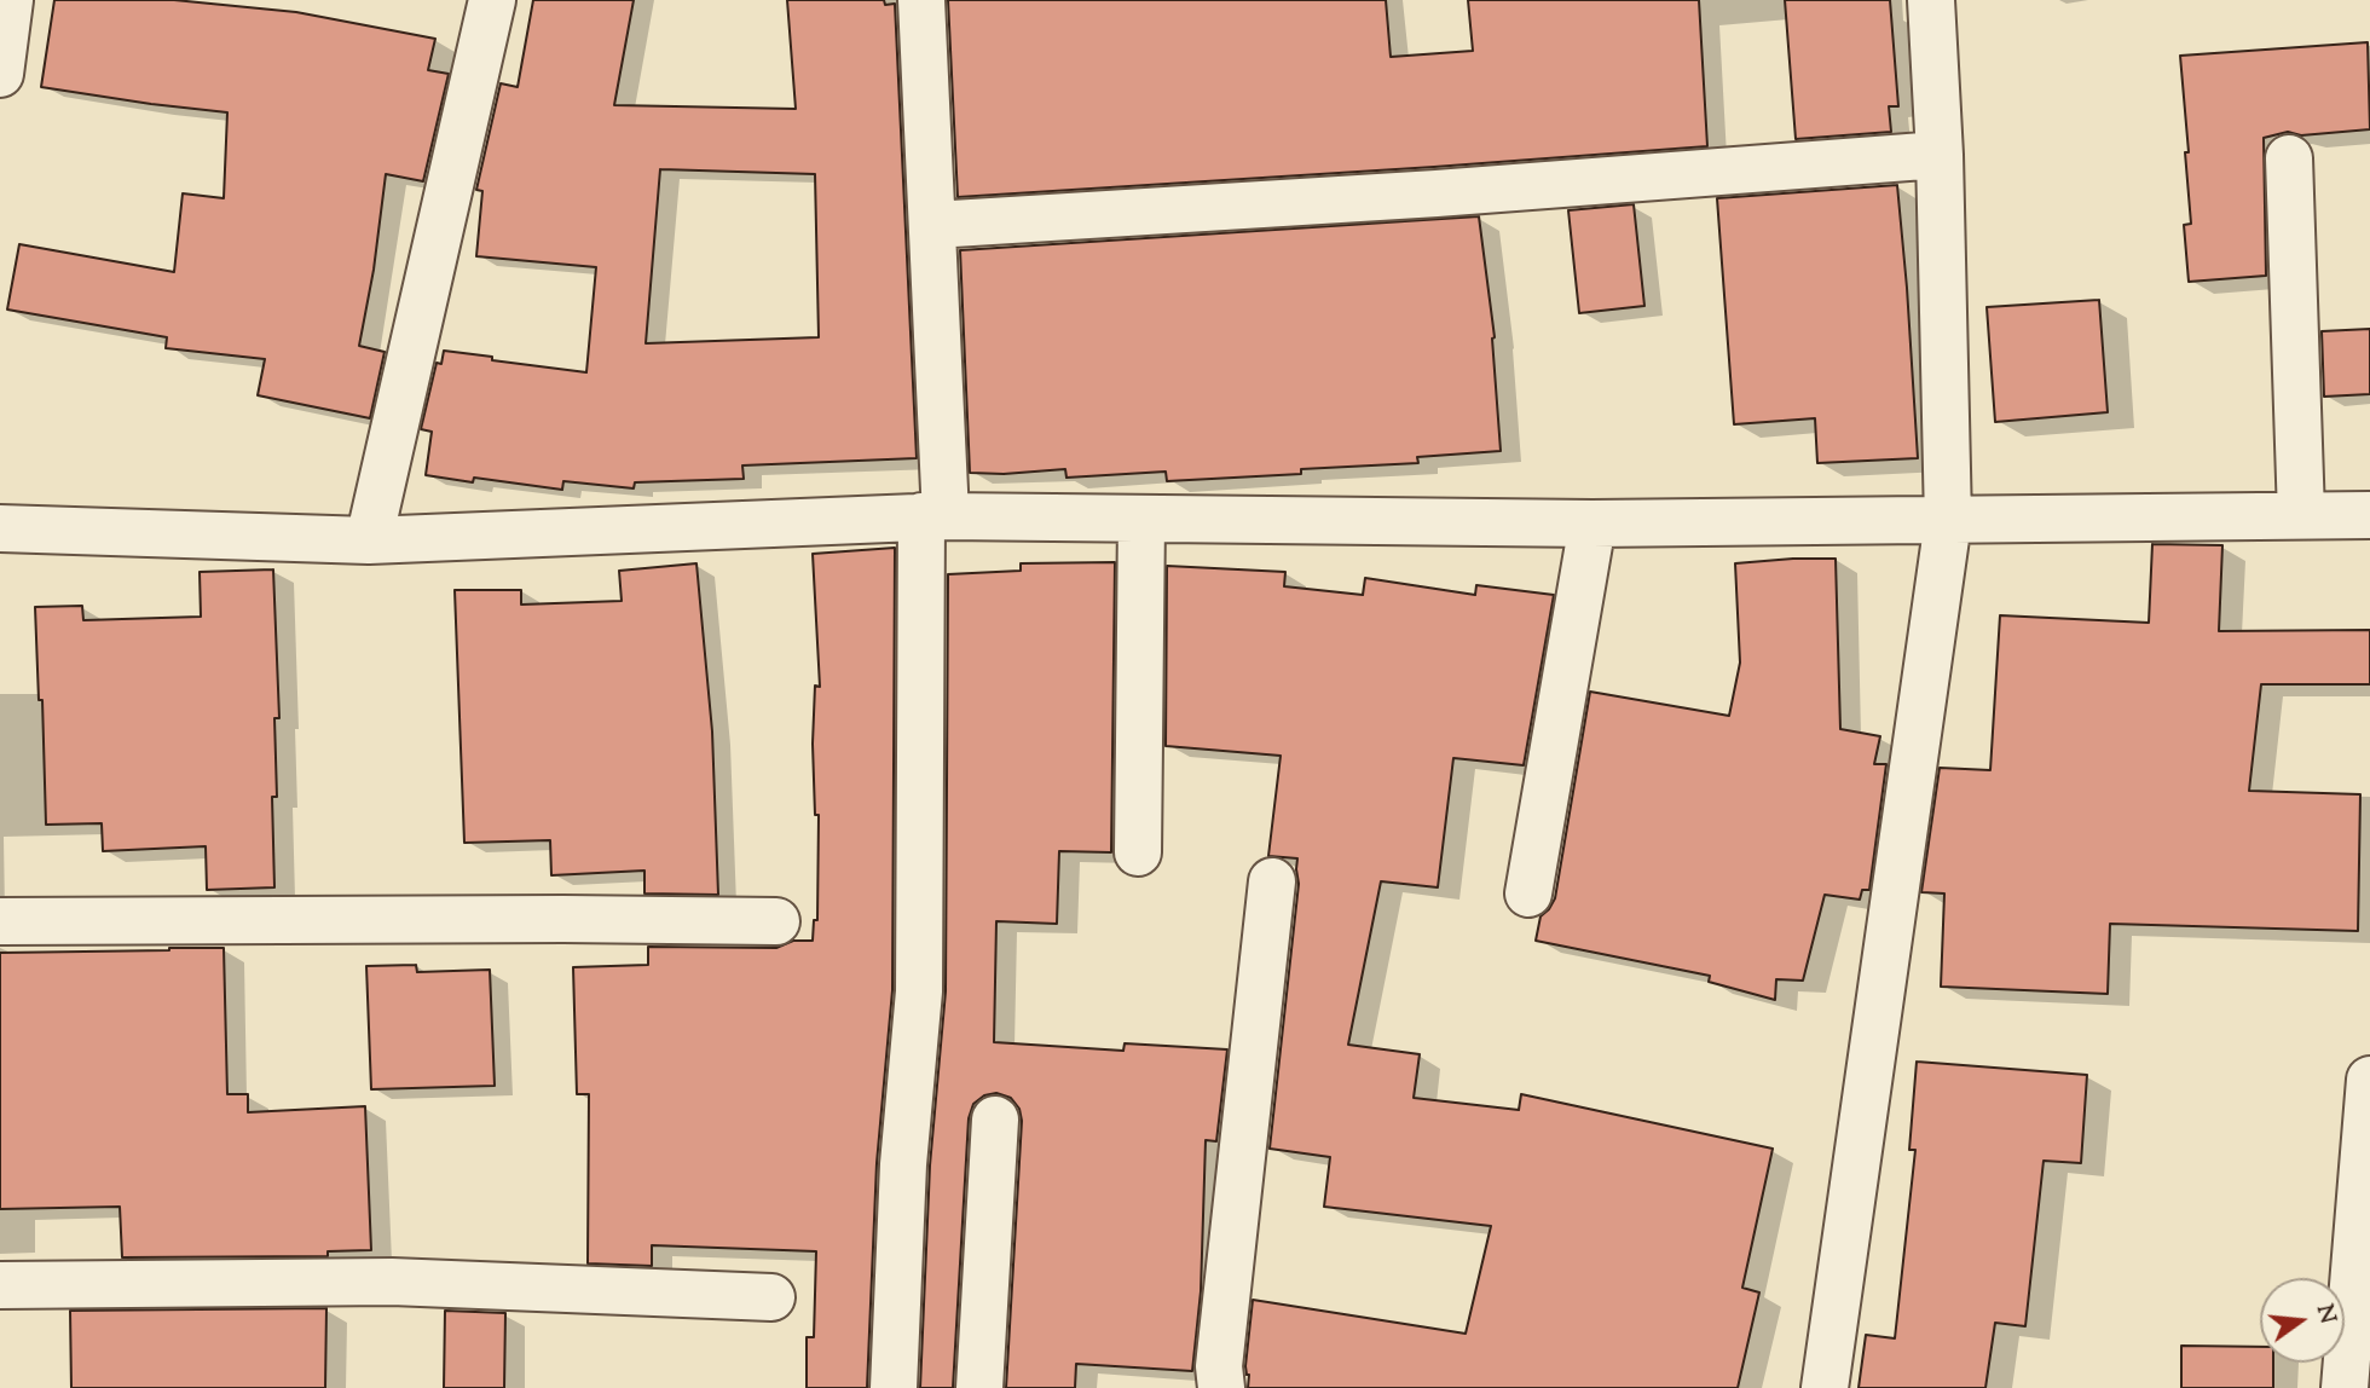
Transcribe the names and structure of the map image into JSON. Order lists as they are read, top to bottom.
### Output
{
  "north": "right"
}
